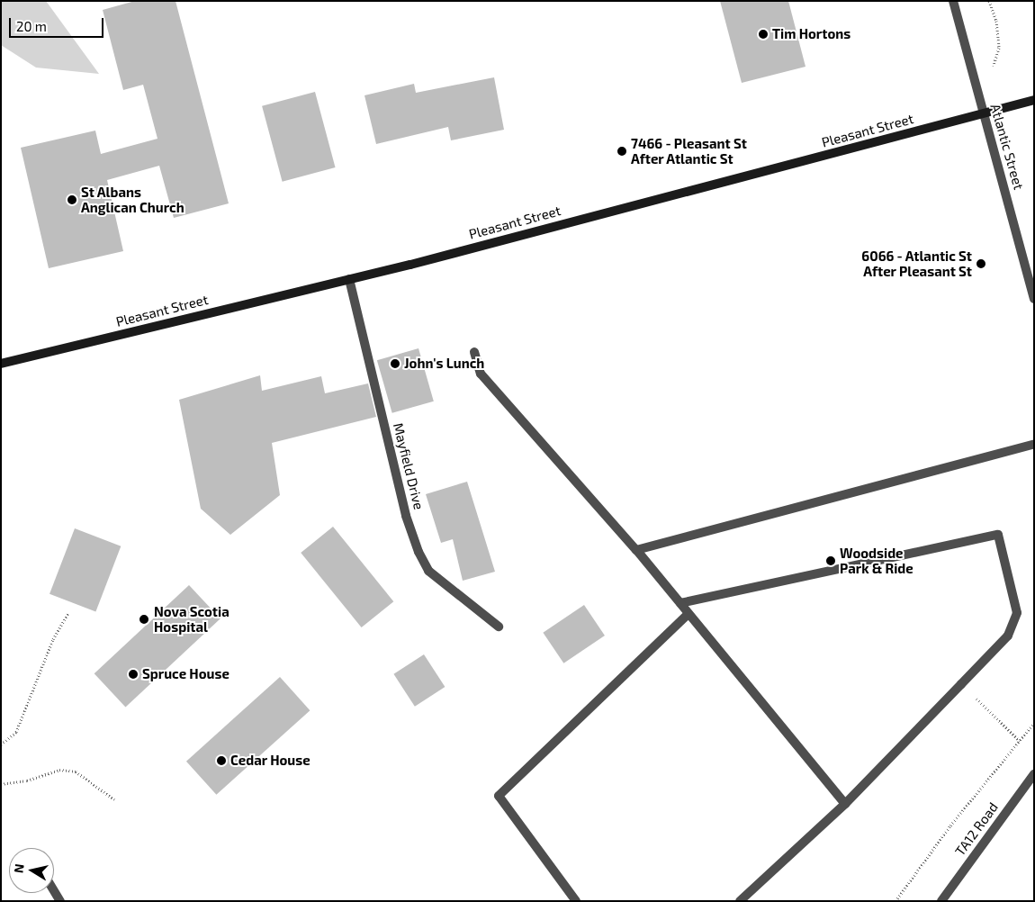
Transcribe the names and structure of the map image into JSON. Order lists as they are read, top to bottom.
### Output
{
  "streets": {
    "main road": ["Pleasant Street"],
    "street": ["Atlantic Street", "Mayfield Drive", "TA12 Road"]
  },
  "crossings": [
    ["Pleasant Street", "Atlantic Street"],
    ["Pleasant Street", "Mayfield Drive"]
  ],
  "places": [
    "Tim Hortons",
    "7466 - Pleasant St After Atlantic St",
    "St Albans Anglican Church",
    "6066 - Atlantic St After Pleasant St",
    "John's Lunch",
    "Woodside Park & Ride",
    "Nova Scotia Hospital",
    "Spruce House",
    "Cedar House"
  ],
  "scale_bar": "20 m",
  "north": "left"
}
